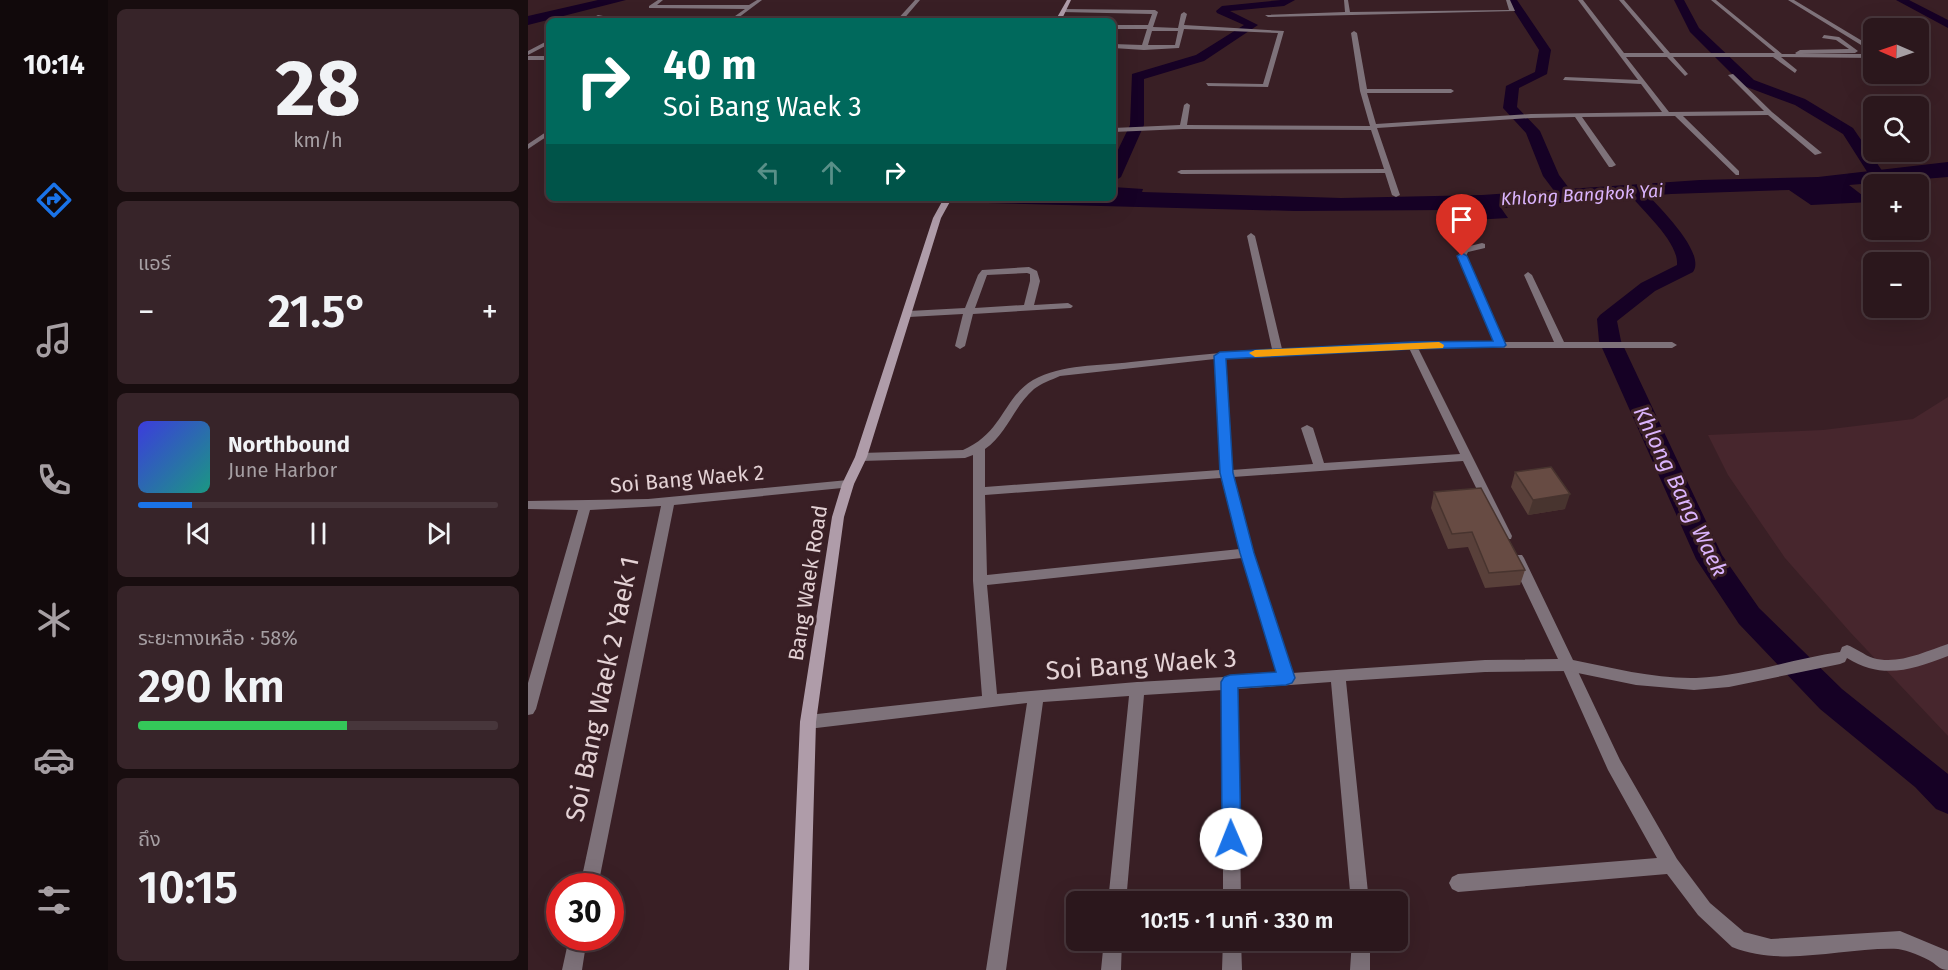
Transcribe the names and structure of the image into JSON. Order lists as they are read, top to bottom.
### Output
{
  "streets": {
    "main road": ["Bang Waek Road"],
    "street": ["Soi Bang Waek 2", "Soi Bang Waek 3", "Soi Bang Waek 2 Yaek 1"]
  },
  "crossings": [
    ["Soi Bang Waek 2", "Bang Waek Road"],
    ["Soi Bang Waek 2", "Soi Bang Waek 2 Yaek 1"],
    ["Bang Waek Road", "Soi Bang Waek 3"]
  ],
  "water": ["Khlong Bangkok Yai", "Khlong Bang Waek"],
  "north": "left",
  "page": {
    "tabs": "10:14",
    "tile": [
      ["28", "km/h"],
      "แอร์",
      ["ระยะทางเหลือ · 58%", "290 km"],
      ["ถึง", "10:15"]
    ],
    "map_buttons": ["+", "−"],
    "turn": ["40 m", "Soi Bang Waek 3"],
    "heat": ["−", "21.5°", "+"],
    "song": ["Northbound", "June Harbor"],
    "limit": "30",
    "trip": "10:15 · 1 นาที · 330 m"
  }
}
